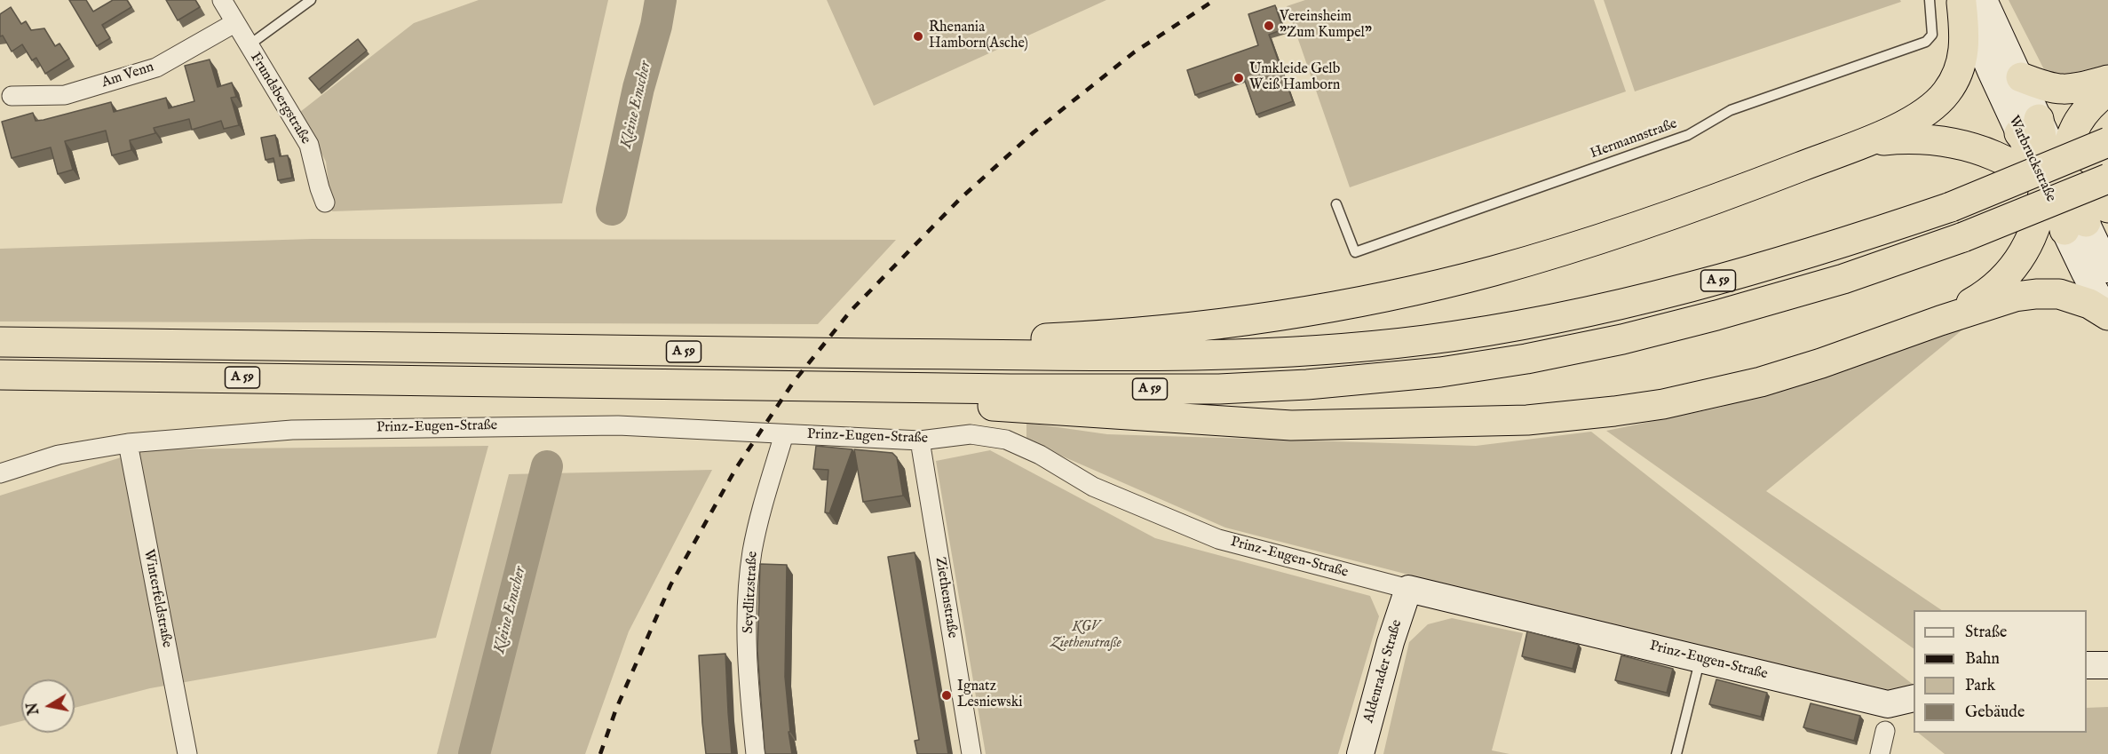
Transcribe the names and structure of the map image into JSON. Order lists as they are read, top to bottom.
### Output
{
  "streets": {
    "highway": ["A 59"],
    "street": [
      "Am Venn",
      "Frundsbergstraße",
      "Warbruckstraße",
      "Prinz-Eugen-Straße",
      "Seydlitzstraße",
      "Ziethenstraße",
      "Winterfeldstraße",
      "Aldenrader Straße"
    ],
    "lane": ["Hermannstraße"]
  },
  "crossings": [
    ["Am Venn", "Frundsbergstraße"],
    ["Prinz-Eugen-Straße", "Seydlitzstraße"],
    ["Prinz-Eugen-Straße", "Ziethenstraße"],
    ["Prinz-Eugen-Straße", "Winterfeldstraße"],
    ["Prinz-Eugen-Straße", "Aldenrader Straße"]
  ],
  "water": ["Kleine Emscher"],
  "parks": ["KGV Ziethenstraße"],
  "places": [
    "Vereinsheim \"Zum Kumpel\"",
    "Rhenania Hamborn(Asche)",
    "Umkleide Gelb Weiß Hamborn",
    "Ignatz Lesniewski"
  ],
  "legend": [
    "Straße",
    "Bahn",
    "Park",
    "Gebäude"
  ],
  "north": "left"
}
